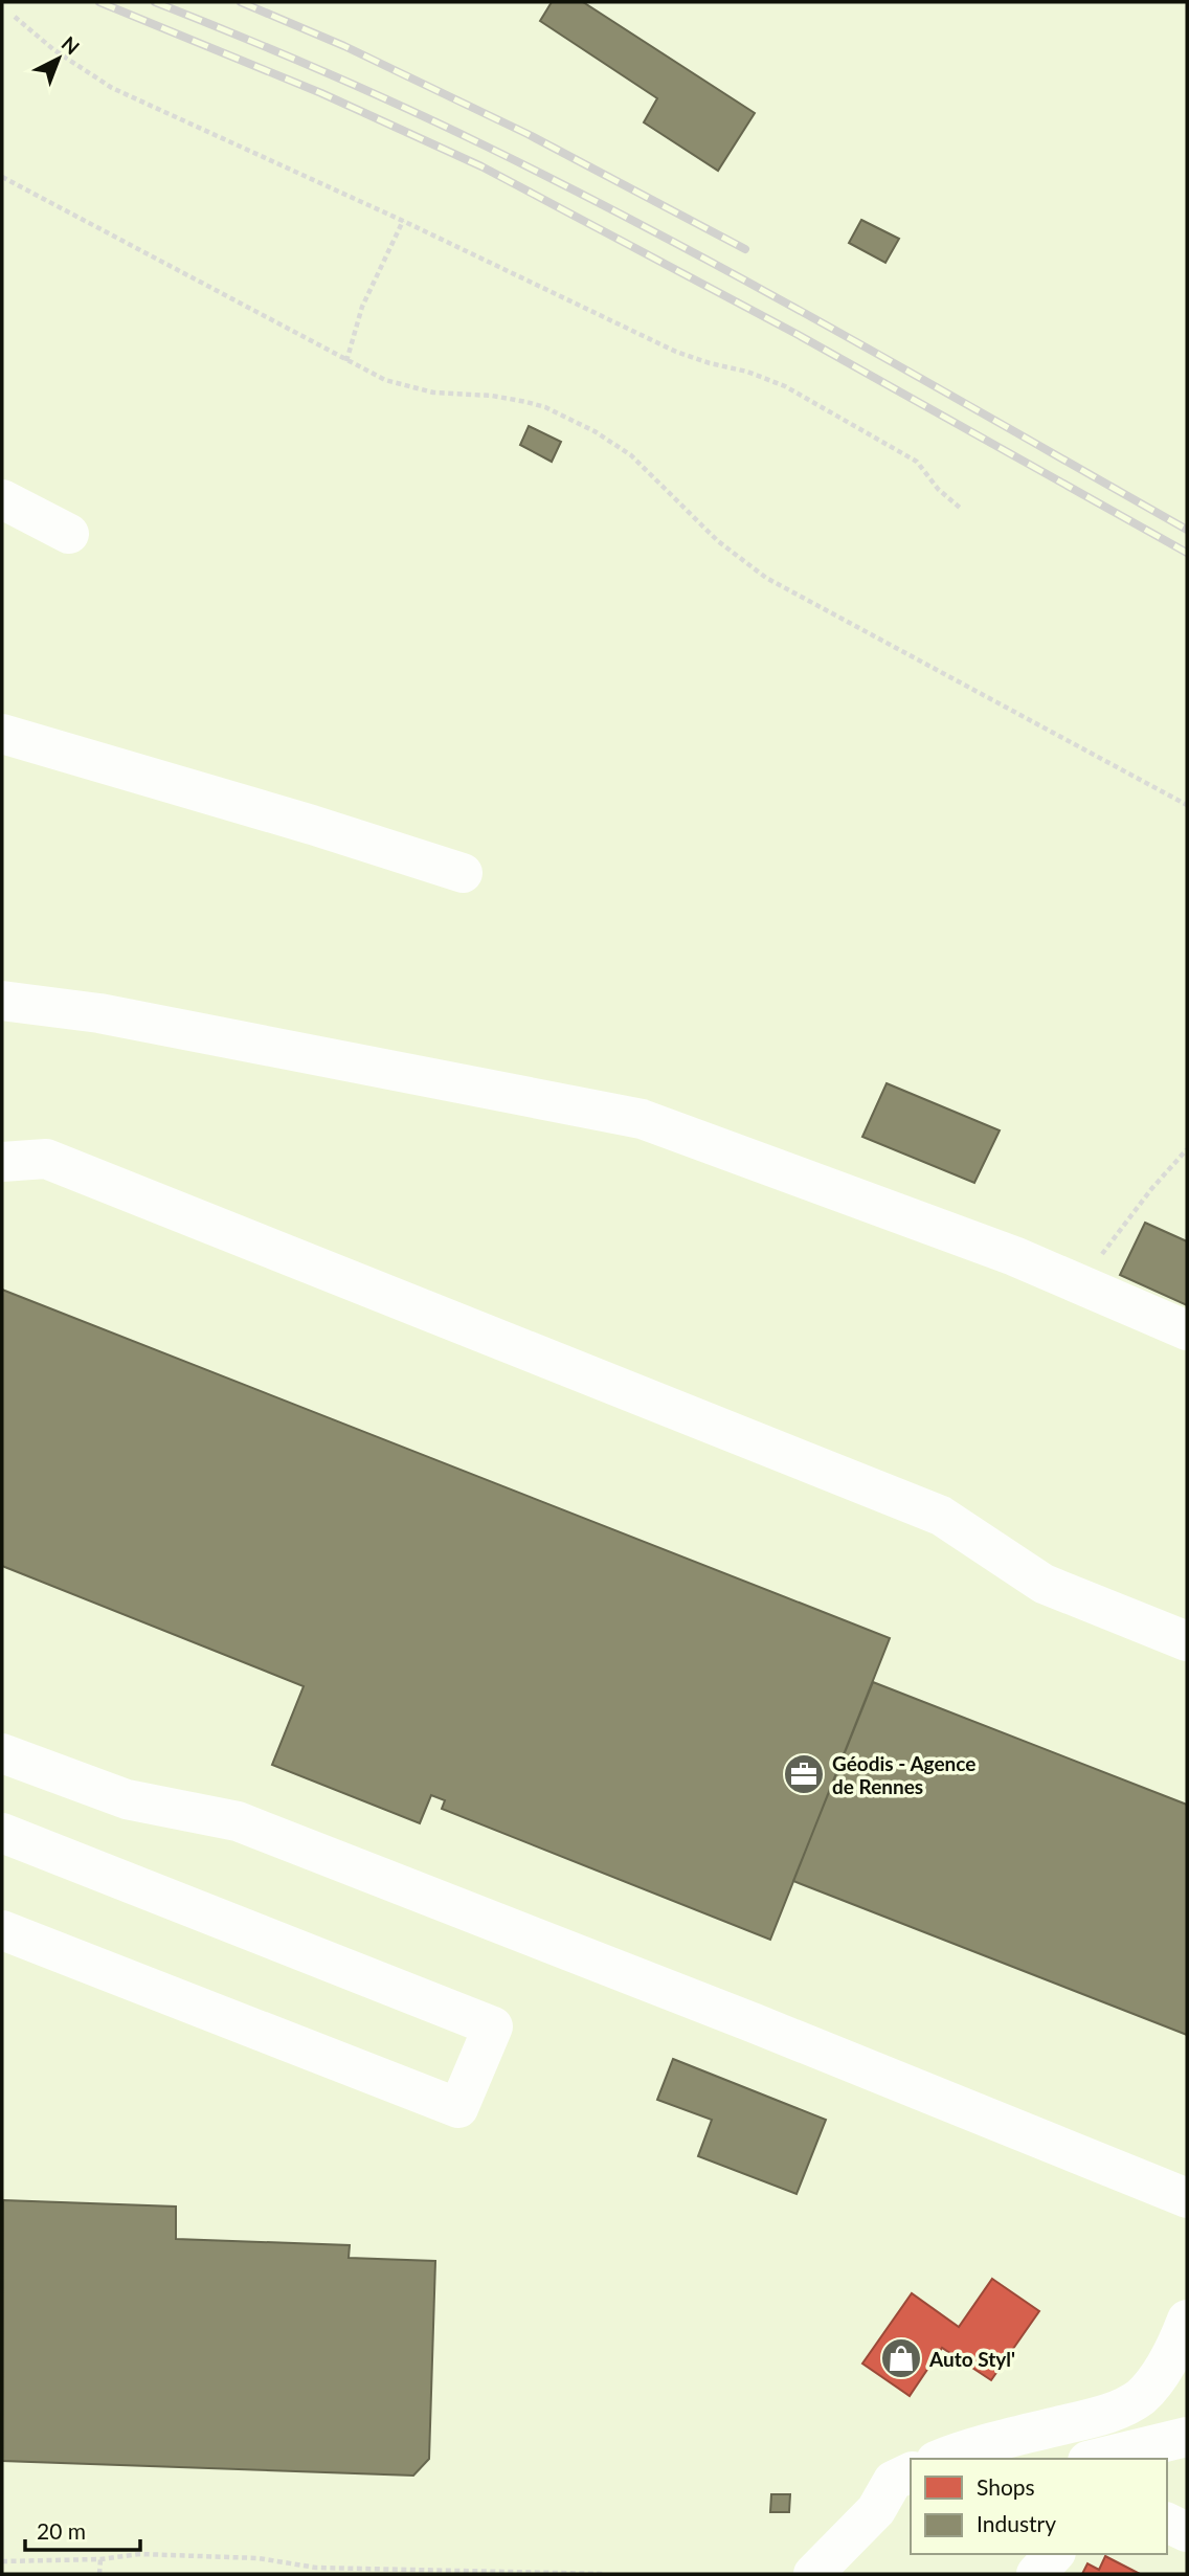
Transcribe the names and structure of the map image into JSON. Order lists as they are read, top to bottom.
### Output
{
  "places": {
    "office": ["Géodis - Agence de Rennes"],
    "shop": ["Auto Styl'"]
  },
  "legend": ["Shops", "Industry"],
  "scale_bar": "20 m",
  "north": "top right"
}
